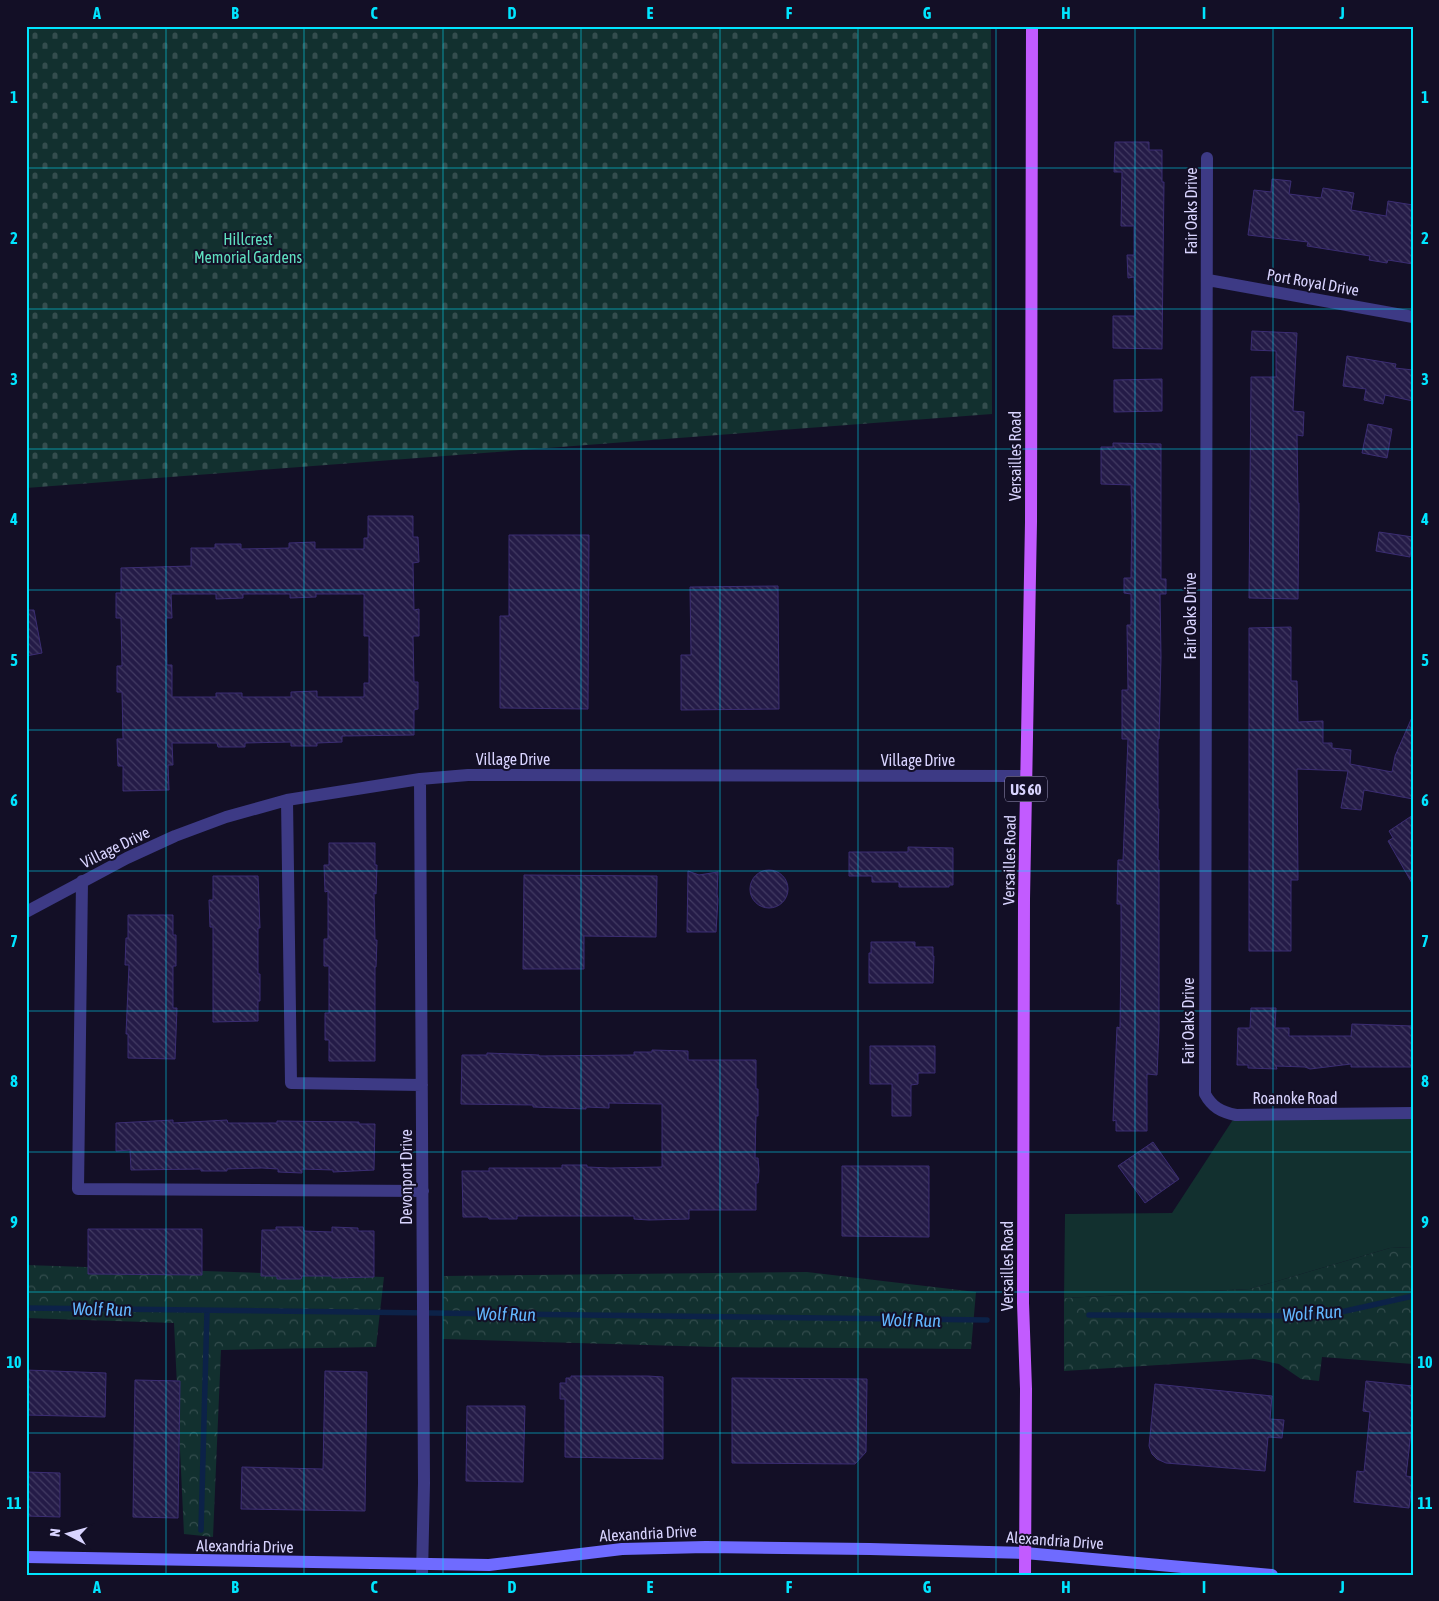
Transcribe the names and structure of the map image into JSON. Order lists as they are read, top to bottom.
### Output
{
  "streets": {
    "main road": ["Versailles Road", "US 60"],
    "street": [
      "Fair Oaks Drive",
      "Port Royal Drive",
      "Village Drive",
      "Roanoke Road",
      "Devonport Drive",
      "Alexandria Drive"
    ]
  },
  "crossings": [
    ["Fair Oaks Drive", "Port Royal Drive"],
    ["Fair Oaks Drive", "Roanoke Road"],
    ["Versailles Road", "Village Drive"],
    ["Versailles Road", "Alexandria Drive"],
    ["Village Drive", "Devonport Drive"],
    ["Devonport Drive", "Alexandria Drive"]
  ],
  "water": ["Wolf Run"],
  "parks": ["Hillcrest Memorial Gardens"],
  "north": "left",
  "grid": {
    "columns": [
      "A",
      "B",
      "C",
      "D",
      "E",
      "F",
      "G",
      "H",
      "I",
      "J"
    ],
    "rows": [
      "1",
      "2",
      "3",
      "4",
      "5",
      "6",
      "7",
      "8",
      "9",
      "10",
      "11"
    ]
  }
}
